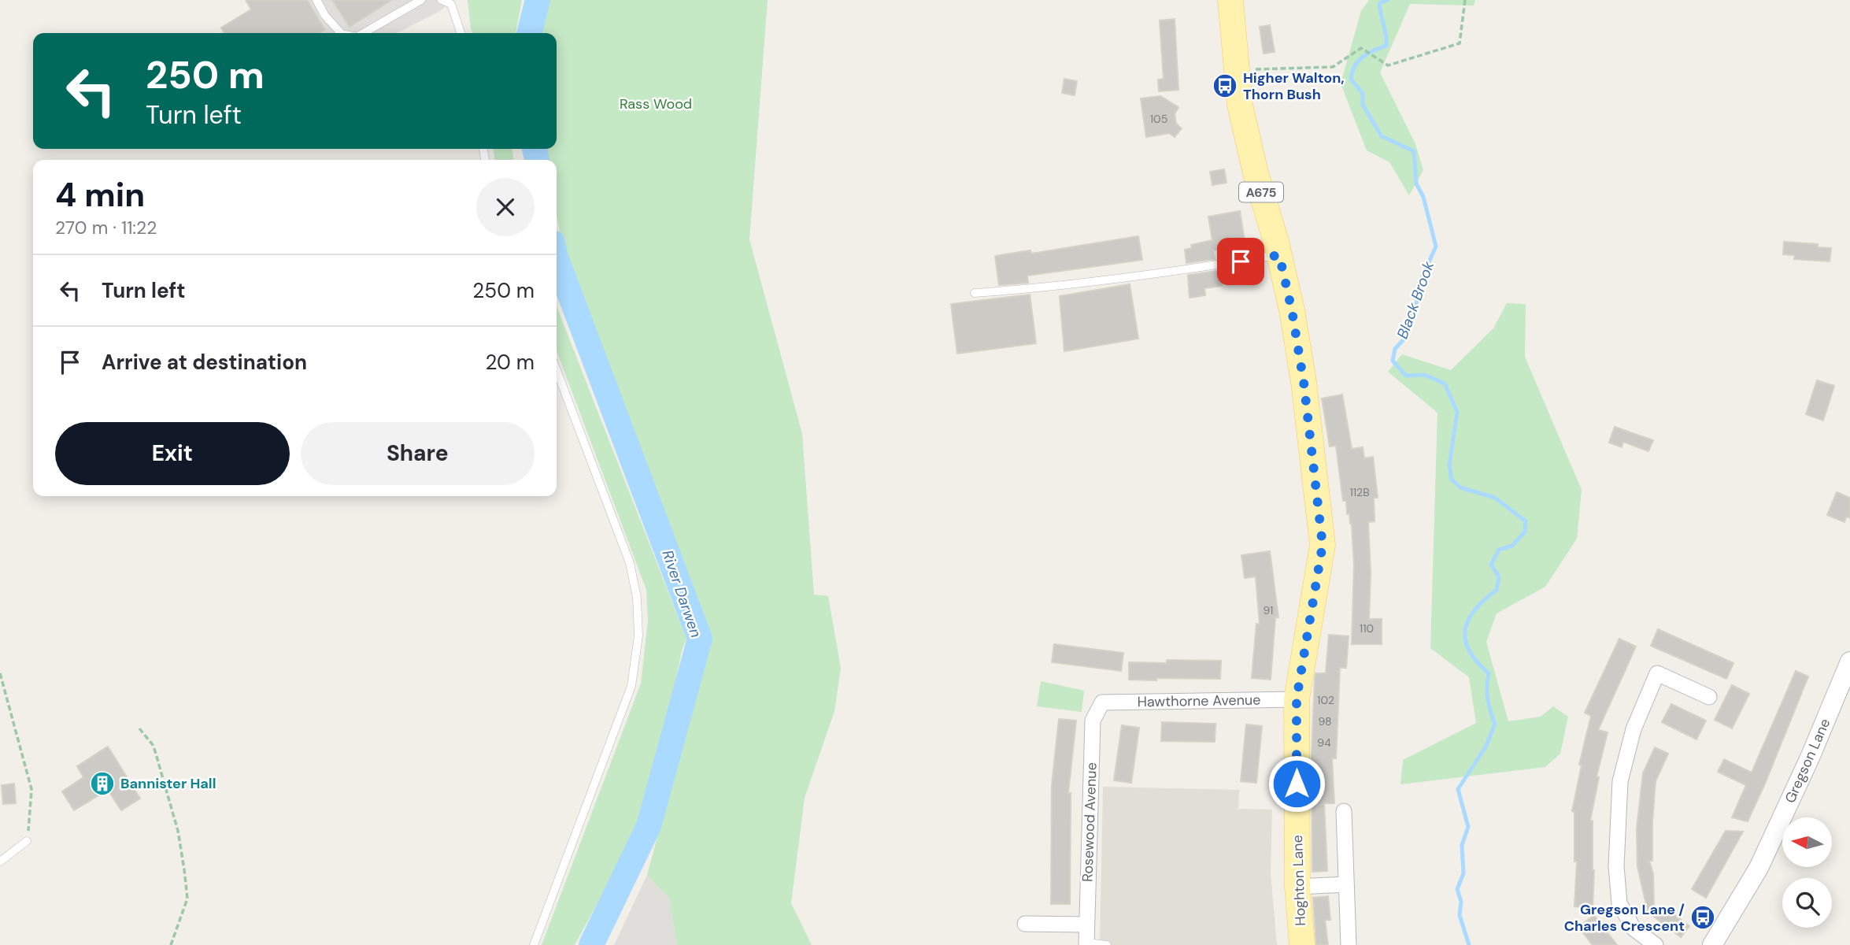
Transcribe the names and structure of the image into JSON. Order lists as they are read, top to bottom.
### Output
{
  "streets": {
    "main road": ["A675", "Hoghton Lane"],
    "street": ["Hawthorne Avenue", "Gregson Lane", "Rosewood Avenue"]
  },
  "crossings": [
    ["Hawthorne Avenue", "Rosewood Avenue"],
    ["Hawthorne Avenue", "Hoghton Lane"]
  ],
  "water": ["Black Brook", "River Darwen"],
  "parks": ["Rass Wood"],
  "places": {
    "bus stop": ["Higher Walton, Thorn Bush", "Gregson Lane / Charles Crescent"],
    "building": ["Bannister Hall"]
  },
  "house_numbers": [
    "105",
    "112B",
    "91",
    "110",
    "102",
    "98",
    "94"
  ],
  "north": "left",
  "page": {
    "turn": ["250 m", "Turn left"],
    "heading": ["4 min", "270 m · 11:22"],
    "list": [
      {
        "name": "Turn left",
        "value": "250 m"
      },
      {
        "name": "Arrive at destination",
        "value": "20 m"
      }
    ],
    "buttons": ["Exit", "Share"]
  }
}
